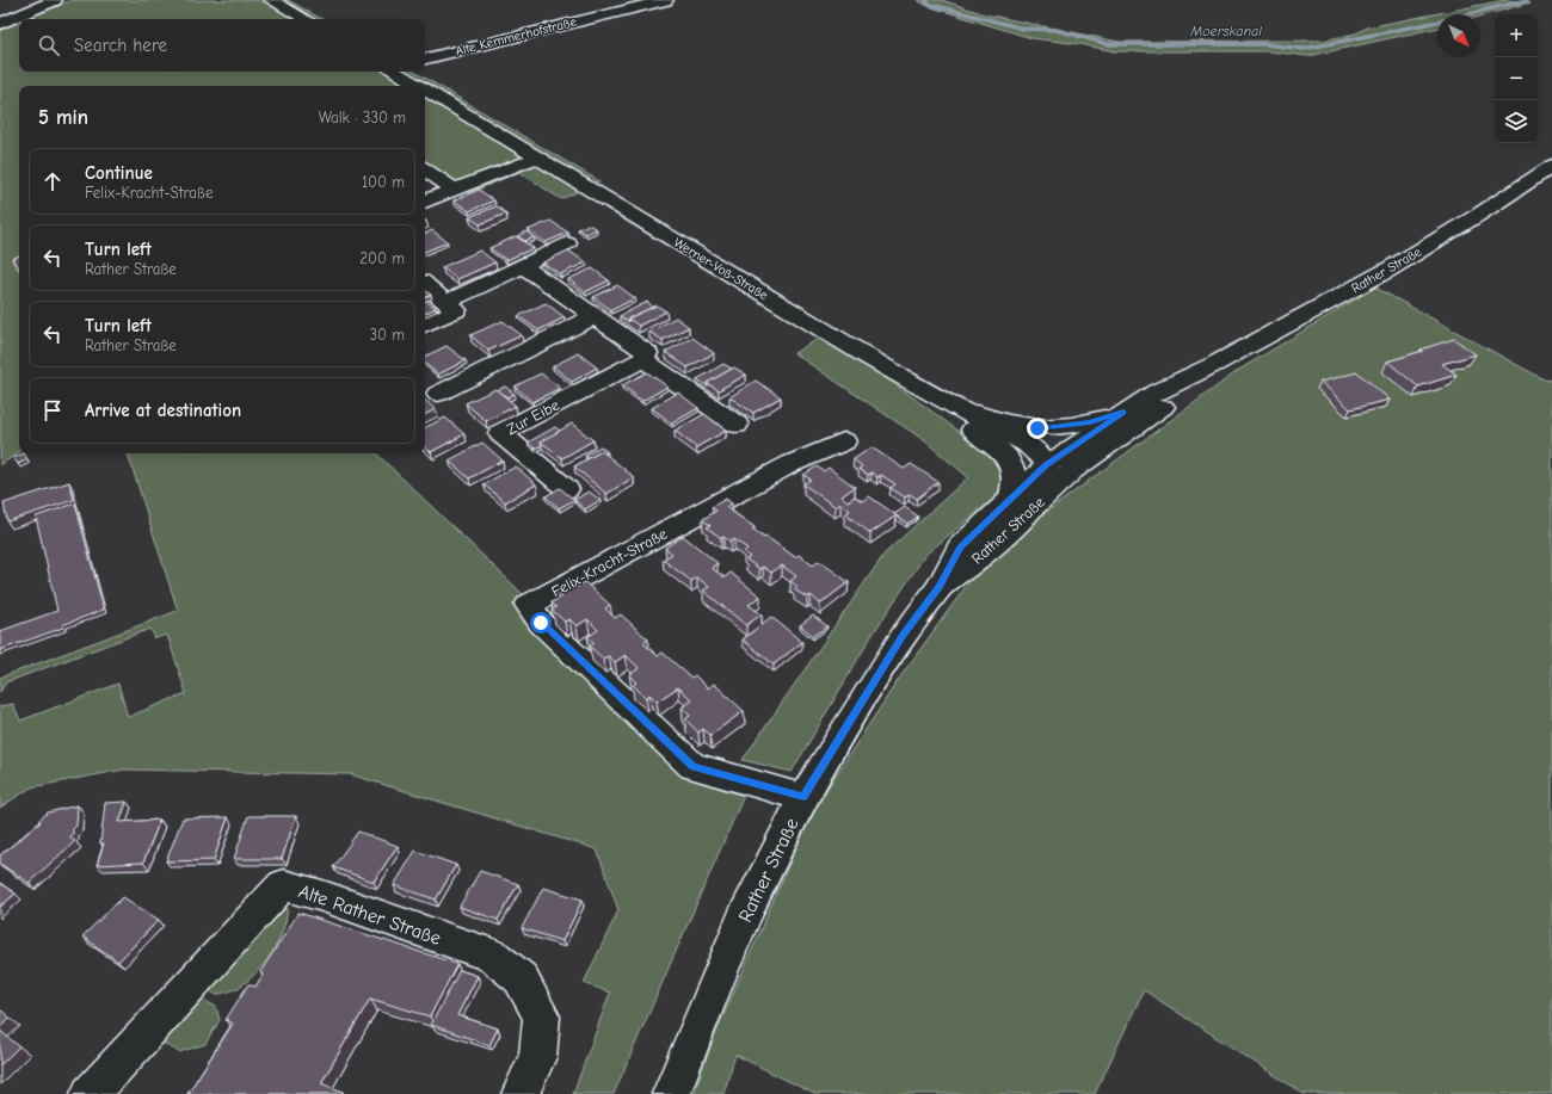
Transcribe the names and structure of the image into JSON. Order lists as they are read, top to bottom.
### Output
{
  "streets": {
    "main road": [
      "Alte Kemmerhofstraße",
      "Werner-Voß-Straße",
      "Rather Straße",
      "Zur Eibe",
      "Felix-Kracht-Straße",
      "Alte Rather Straße"
    ]
  },
  "crossings": [
    ["Werner-Voß-Straße", "Rather Straße"],
    ["Rather Straße", "Felix-Kracht-Straße"]
  ],
  "water": ["Moerskanal"],
  "north": "bottom right",
  "page": {
    "map_buttons": ["+", "−"],
    "search": "Search here",
    "heading": ["5 min", "Walk · 330 m"],
    "list": [
      ["Continue", "Felix-Kracht-Straße", "100 m"],
      ["Turn left", "Rather Straße", "200 m"],
      ["Turn left", "Rather Straße", "30 m"],
      "Arrive at destination"
    ]
  }
}
